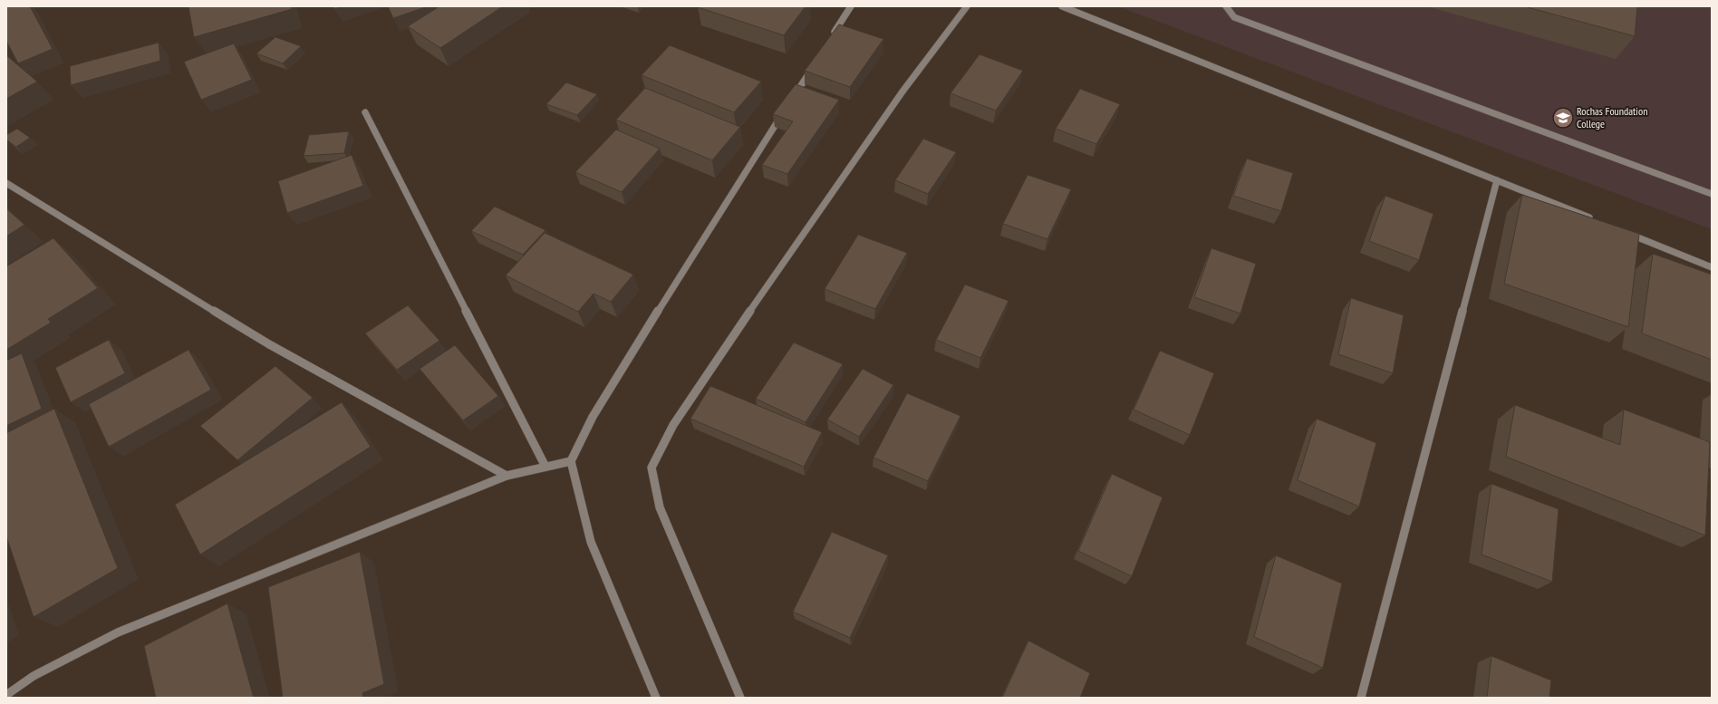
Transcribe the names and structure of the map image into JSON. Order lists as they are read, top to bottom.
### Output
{
  "places": {
    "school or university": ["Rochas Foundation College"]
  }
}
